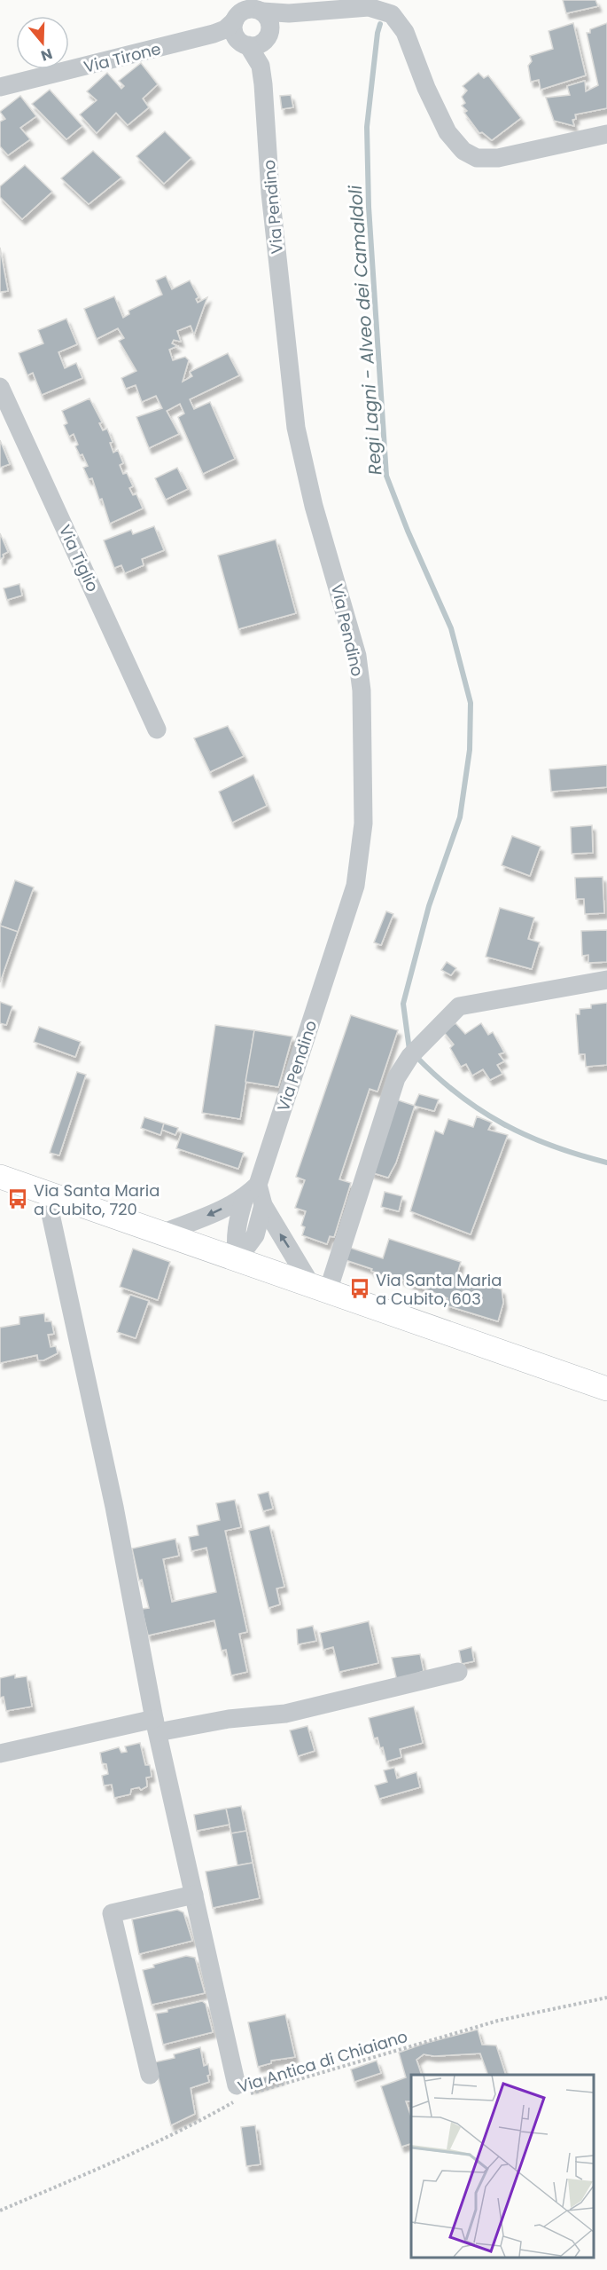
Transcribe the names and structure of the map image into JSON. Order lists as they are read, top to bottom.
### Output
{
  "streets": {
    "street": ["Via Tirone", "Via Pendino", "Via Tiglio"],
    "path": ["Via Antica di Chiaiano"]
  },
  "crossings": [
    ["Via Tirone", "Via Pendino"]
  ],
  "water": ["Regi Lagni - Alveo dei Camaldoli"],
  "places": {
    "bus stop": ["Via Santa Maria a Cubito, 720", "Via Santa Maria a Cubito, 603"]
  },
  "north": "bottom"
}
